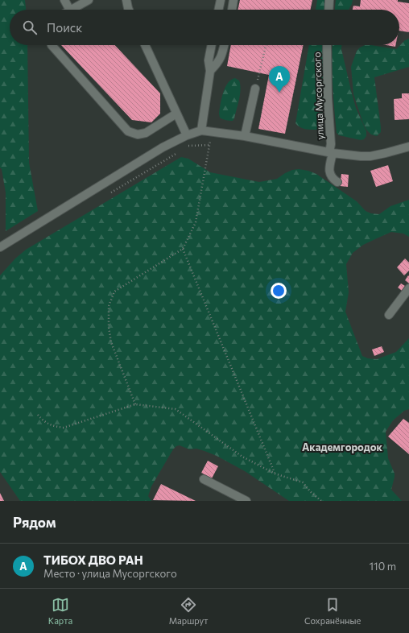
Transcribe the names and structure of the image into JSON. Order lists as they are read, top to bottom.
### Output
{
  "streets": {
    "street": ["улица Мусоргского"]
  },
  "districts": ["Академгородок"],
  "page": {
    "search": "Поиск",
    "pins": "A",
    "heading": "Рядом",
    "list": [
      {
        "mark": "A",
        "name": "ТИБОХ ДВО РАН",
        "note": "Место · улица Мусоргского",
        "value": "110 m"
      }
    ],
    "nav": ["Карта", "Маршрут", "Сохранённые"]
  }
}
